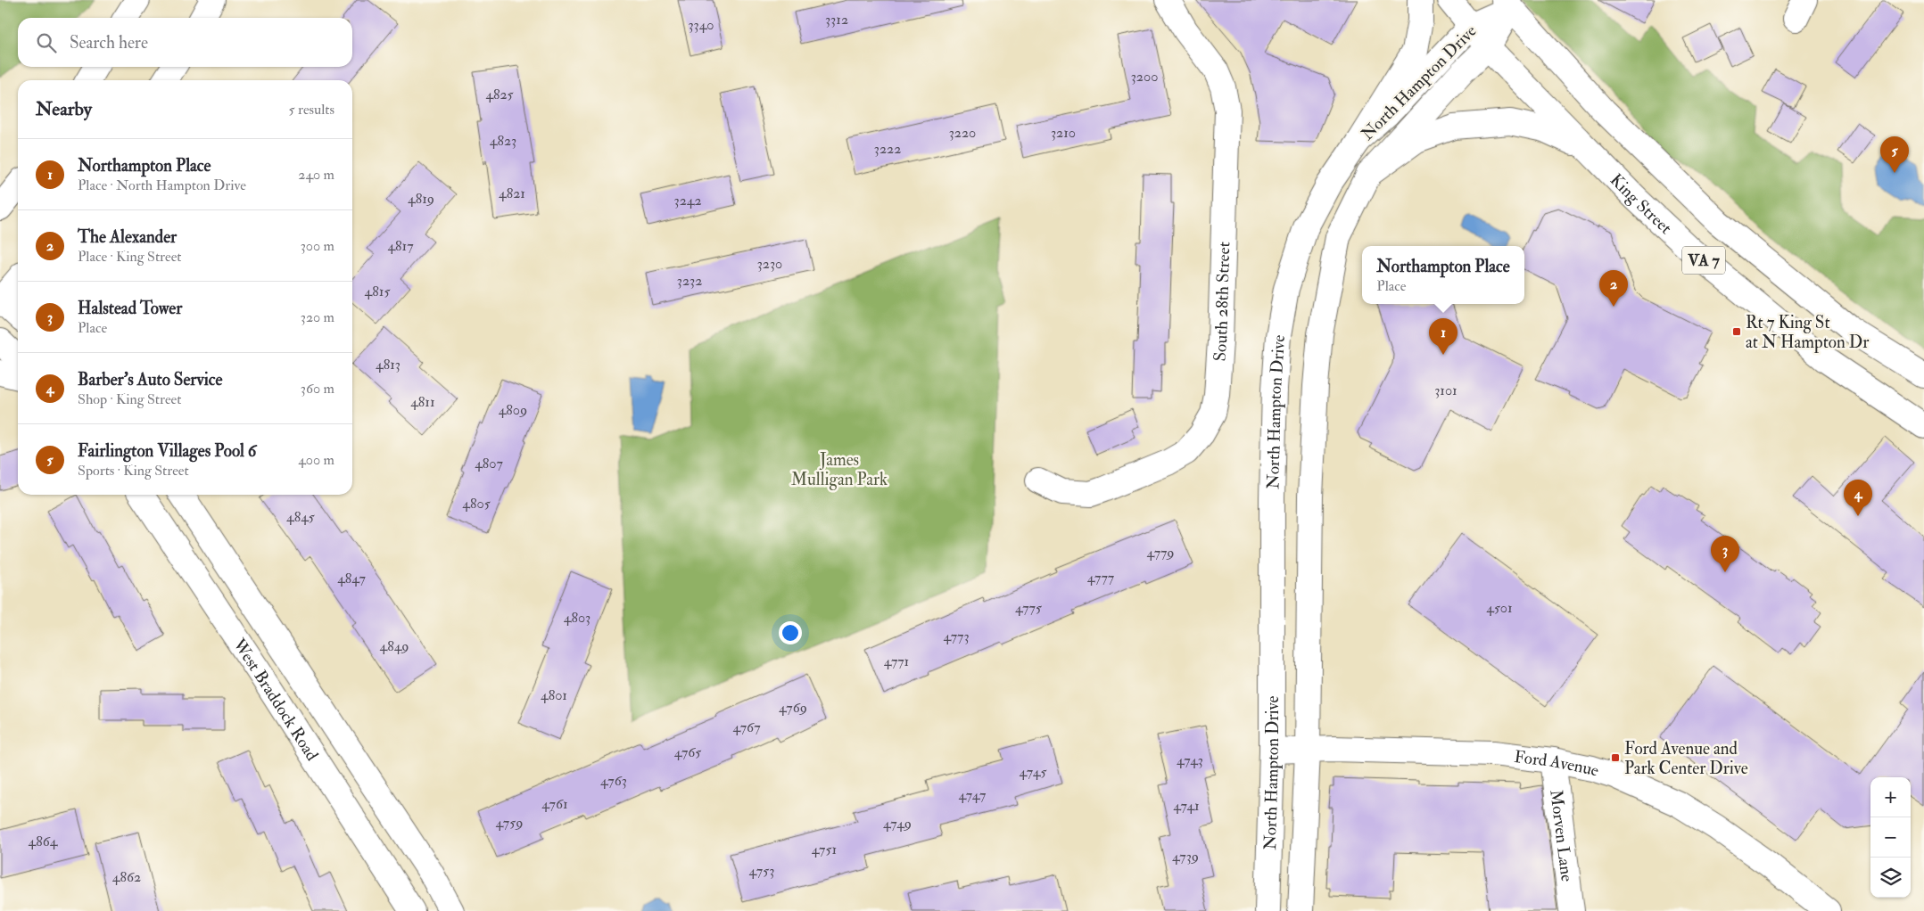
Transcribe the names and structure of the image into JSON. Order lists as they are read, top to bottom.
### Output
{
  "streets": {
    "street": [
      "North Hampton Drive",
      "King Street",
      "VA 7",
      "South 28th Street",
      "West Braddock Road",
      "Ford Avenue",
      "Morven Lane"
    ]
  },
  "crossings": [
    ["North Hampton Drive", "King Street"],
    ["North Hampton Drive", "VA 7"],
    ["North Hampton Drive", "Ford Avenue"],
    ["Ford Avenue", "Morven Lane"]
  ],
  "parks": ["James Mulligan Park"],
  "places": {
    "transit": ["Rt 7 King St at N Hampton Dr", "Ford Avenue and Park Center Drive"]
  },
  "house_numbers": [
    "3312",
    "3340",
    "3200",
    "4825",
    "3220",
    "3210",
    "4823",
    "3222",
    "4821",
    "4819",
    "3242",
    "4817",
    "3230",
    "3232",
    "4815",
    "4813",
    "3101",
    "4811",
    "4809",
    "4807",
    "4805",
    "4845",
    "4779",
    "4777",
    "4847",
    "4775",
    "4501",
    "4803",
    "4773",
    "4849",
    "4771",
    "4801",
    "4769",
    "4767",
    "4765",
    "4743",
    "4745",
    "4763",
    "4747",
    "4761",
    "4741",
    "4759",
    "4749",
    "4864",
    "4751",
    "4739",
    "4753",
    "4862"
  ],
  "page": {
    "search": "Search here",
    "heading": ["Nearby", "5 results"],
    "pins": [
      "5",
      "2",
      "1",
      "4",
      "3"
    ],
    "list": [
      {
        "mark": "1",
        "name": "Northampton Place",
        "note": "Place · North Hampton Drive",
        "value": "240 m"
      },
      {
        "mark": "2",
        "name": "The Alexander",
        "note": "Place · King Street",
        "value": "300 m"
      },
      {
        "mark": "3",
        "name": "Halstead Tower",
        "note": "Place",
        "value": "320 m"
      },
      {
        "mark": "4",
        "name": "Barber's Auto Service",
        "note": "Shop · King Street",
        "value": "360 m"
      },
      {
        "mark": "5",
        "name": "Fairlington Villages Pool 6",
        "note": "Sports · King Street",
        "value": "400 m"
      }
    ],
    "popup": ["Northampton Place", "Place"],
    "map_buttons": ["+", "−"]
  }
}
